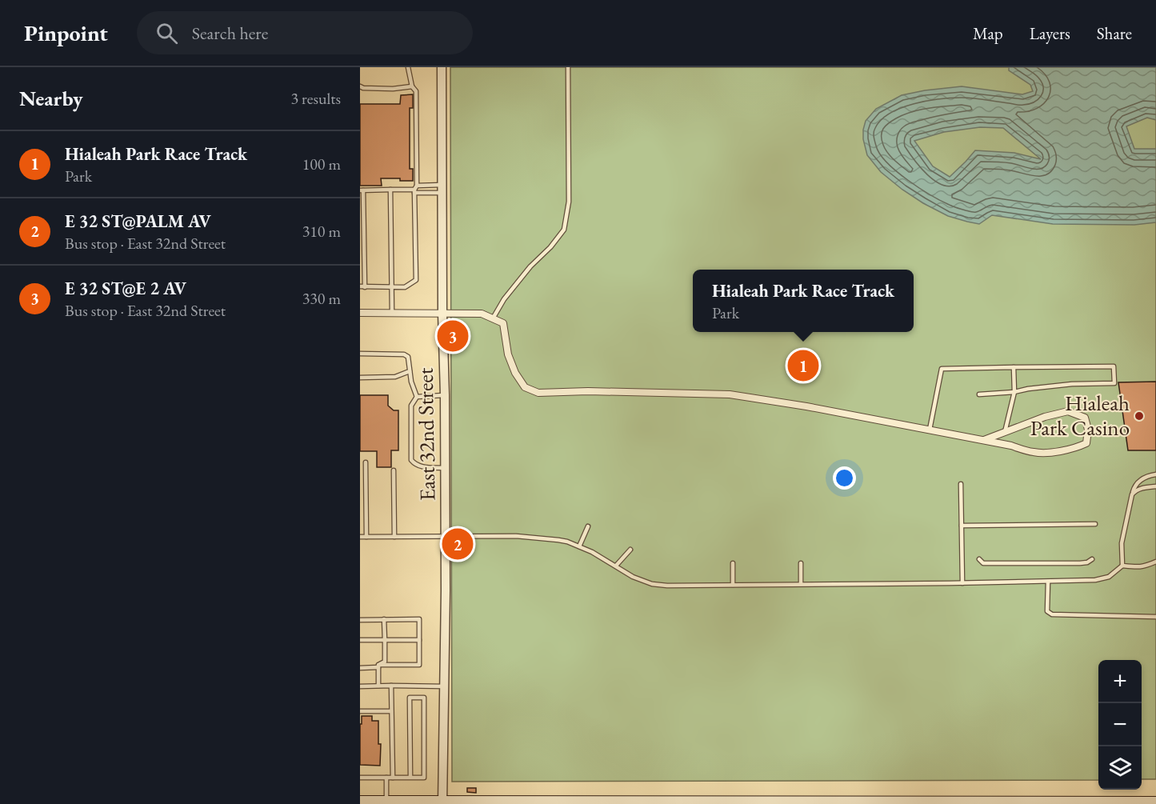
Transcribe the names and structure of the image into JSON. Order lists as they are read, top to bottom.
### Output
{
  "streets": {
    "street": ["East 32nd Street"]
  },
  "places": ["Hialeah Park Casino"],
  "page": {
    "header": "Pinpoint",
    "search": "Search here",
    "nav": ["Map", "Layers", "Share"],
    "heading": ["Nearby", "3 results"],
    "list": [
      {
        "mark": "1",
        "name": "Hialeah Park Race Track",
        "note": "Park",
        "value": "100 m"
      },
      {
        "mark": "2",
        "name": "E 32 ST@PALM AV",
        "note": "Bus stop · East 32nd Street",
        "value": "310 m"
      },
      {
        "mark": "3",
        "name": "E 32 ST@E 2 AV",
        "note": "Bus stop · East 32nd Street",
        "value": "330 m"
      }
    ],
    "popup": ["Hialeah Park Race Track", "Park"],
    "pins": ["3", "1", "2"],
    "map_buttons": ["+", "−"]
  }
}
